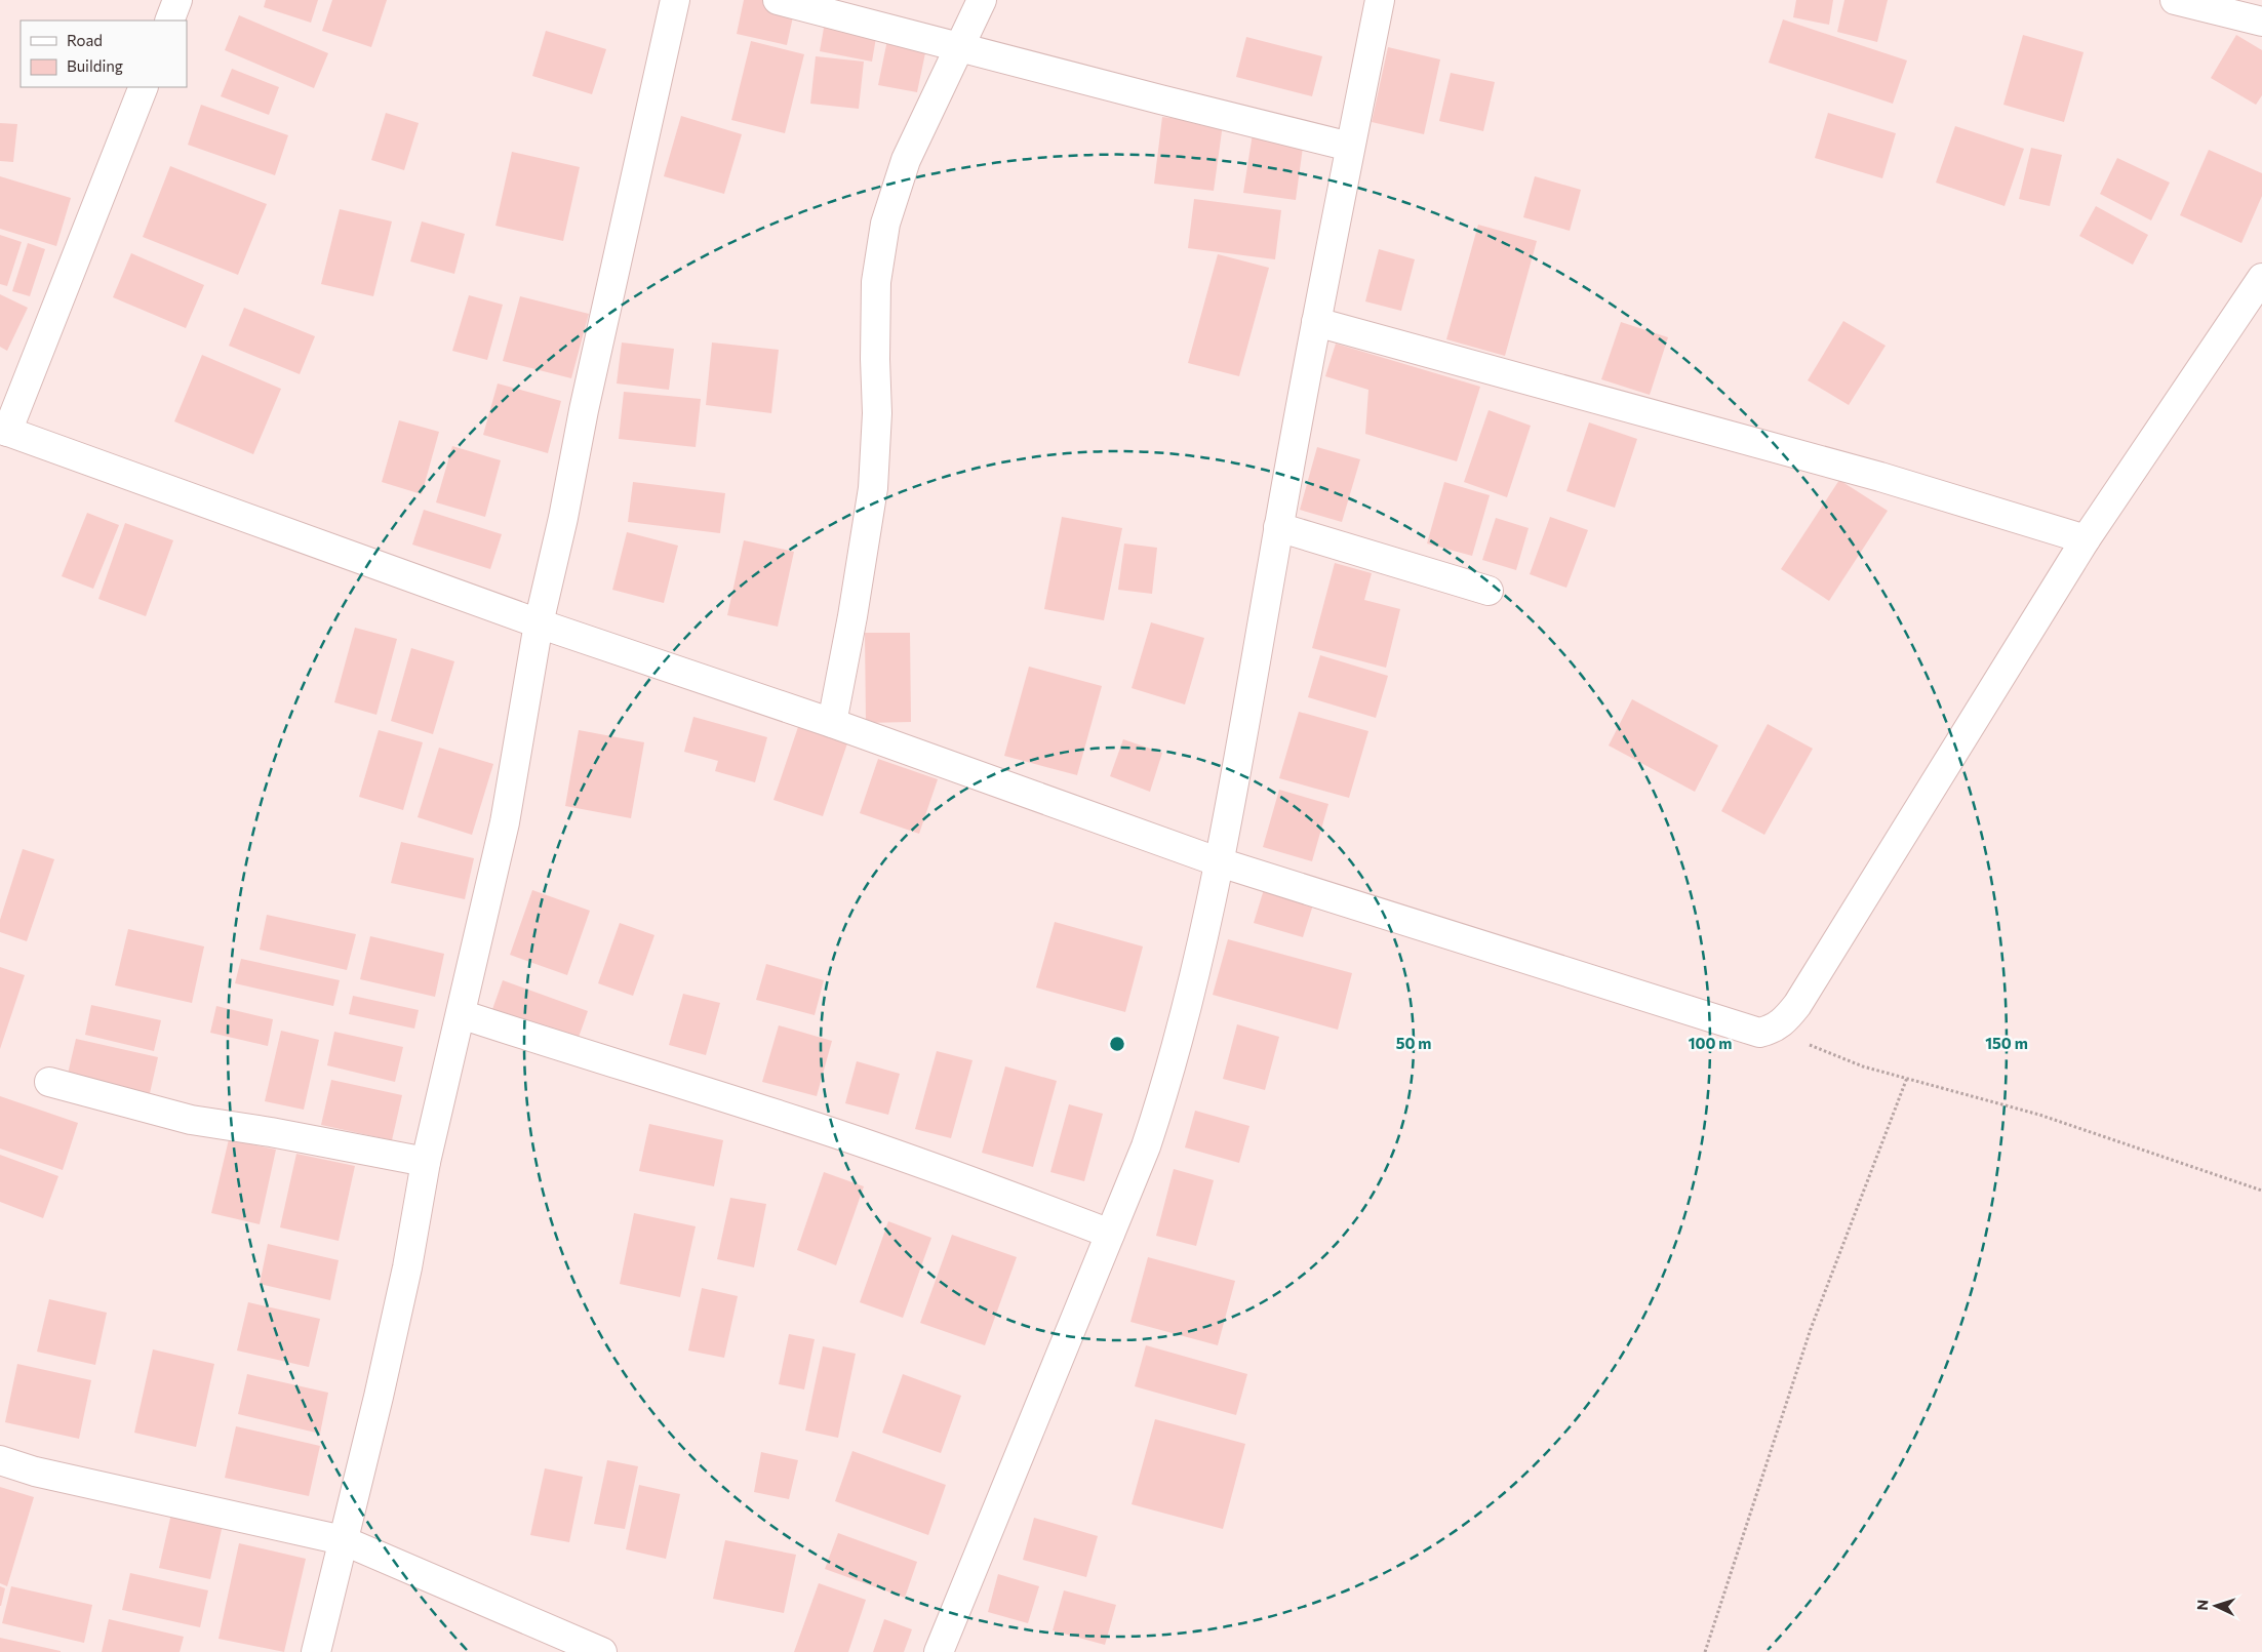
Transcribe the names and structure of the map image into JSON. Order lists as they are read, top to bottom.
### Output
{
  "legend": ["Road", "Building"],
  "north": "left",
  "rings": ["50 m", "100 m", "150 m"]
}
